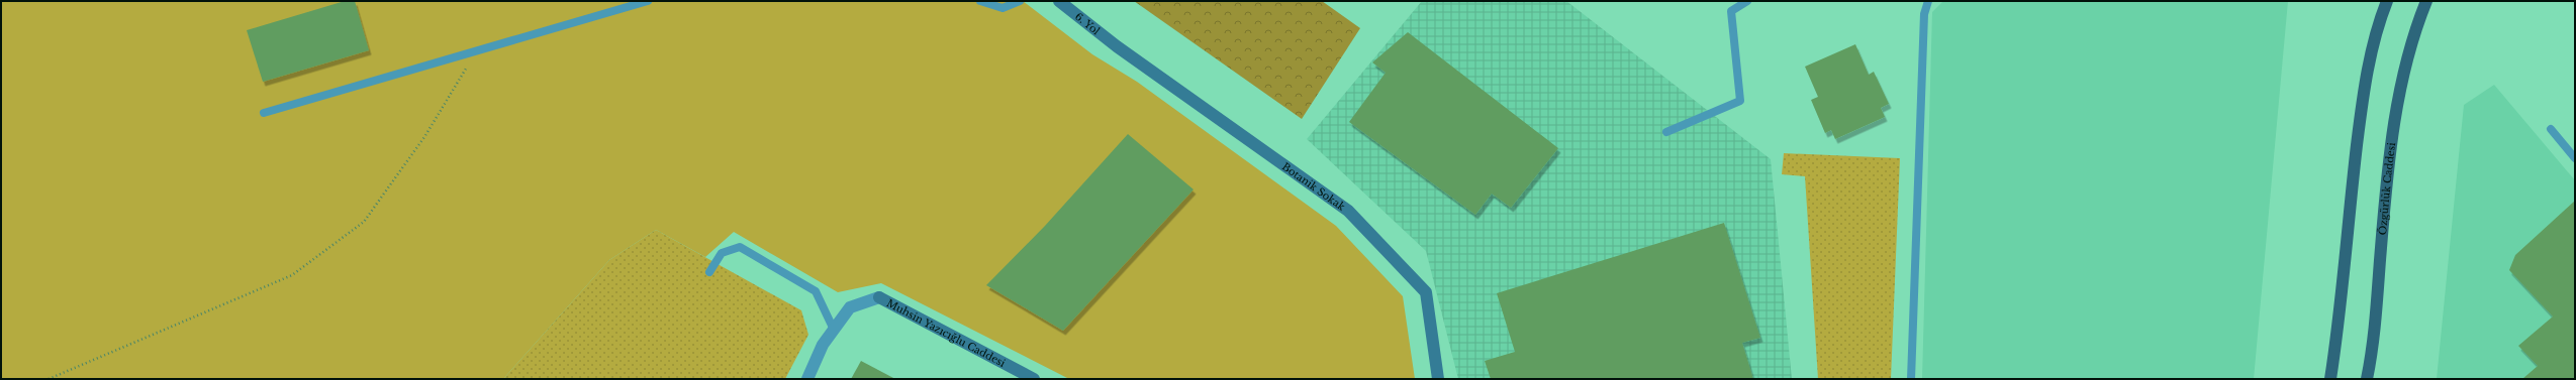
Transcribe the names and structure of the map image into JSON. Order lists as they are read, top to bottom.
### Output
{
  "streets": {
    "main road": [
      "6. Yol",
      "Botanik Sokak",
      "Özgürlük Caddesi",
      "Muhsin Yazıcığlu Caddesi"
    ]
  },
  "crossings": [
    ["6. Yol", "Botanik Sokak"]
  ]
}
